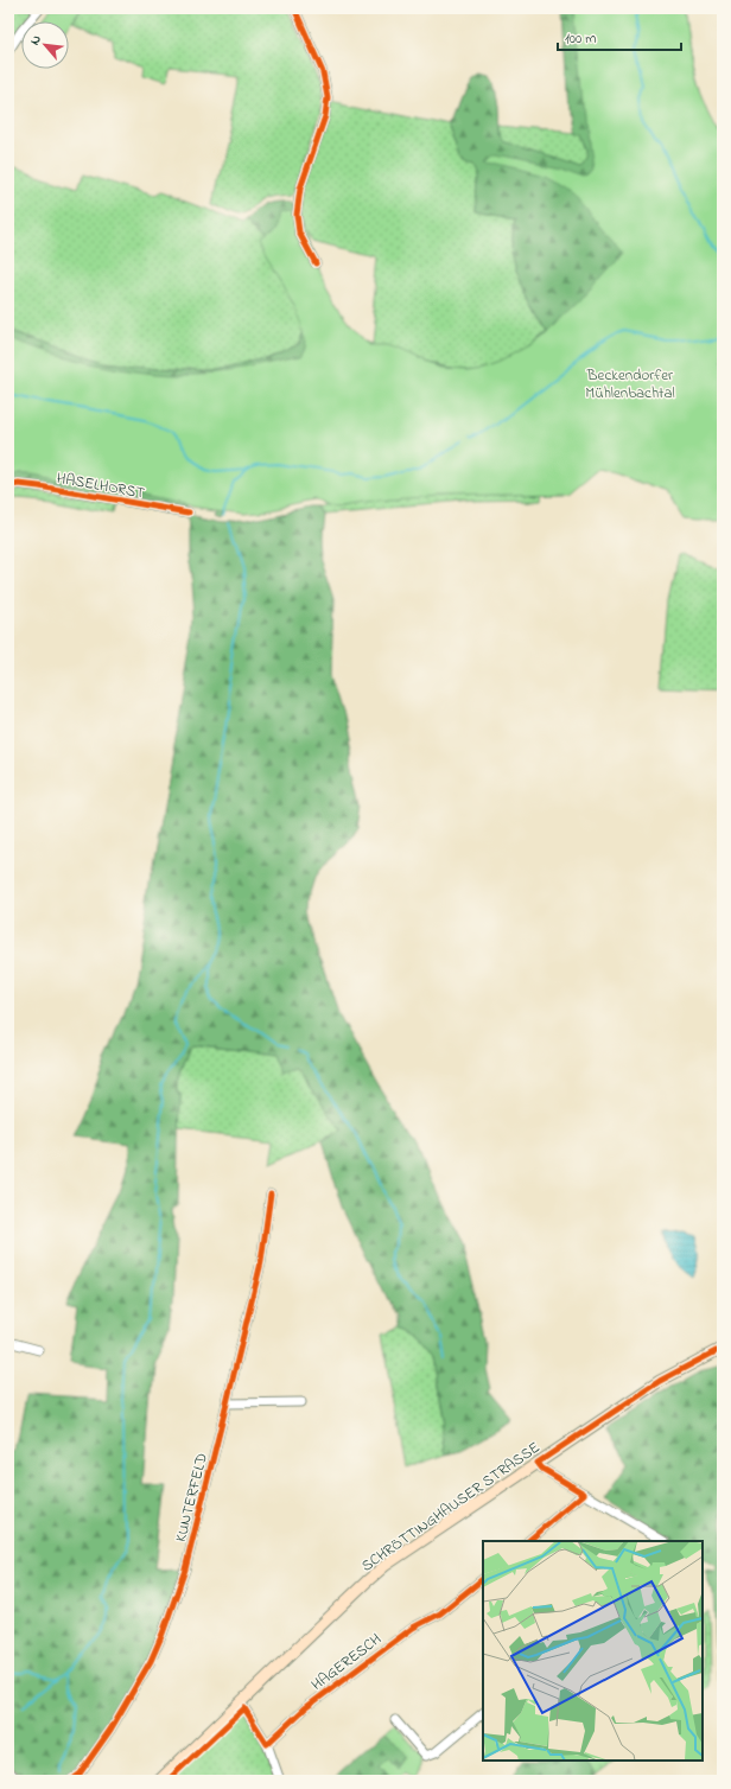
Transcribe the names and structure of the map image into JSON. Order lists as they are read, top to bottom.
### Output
{
  "streets": {
    "main road": ["SCHRÖTTINGHAUSER STRASSE"],
    "street": ["HASELHORST", "KUNTERFELD", "HAGERESCH"]
  },
  "parks": ["Beckendorfer Mühlenbachtal"],
  "scale_bar": "100 m",
  "north": "top left"
}
